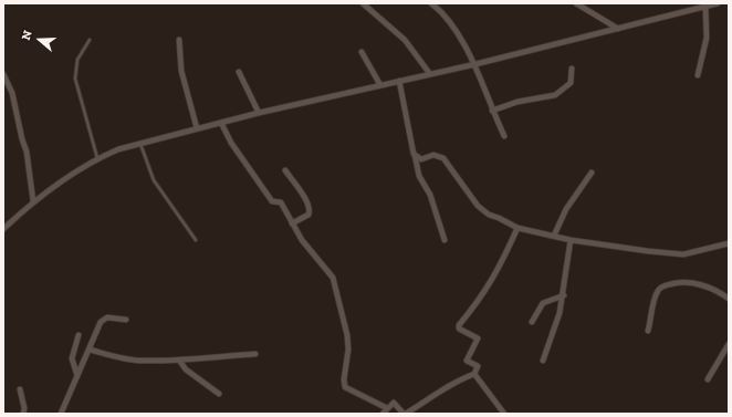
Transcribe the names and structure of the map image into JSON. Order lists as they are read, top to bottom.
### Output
{
  "north": "left"
}
